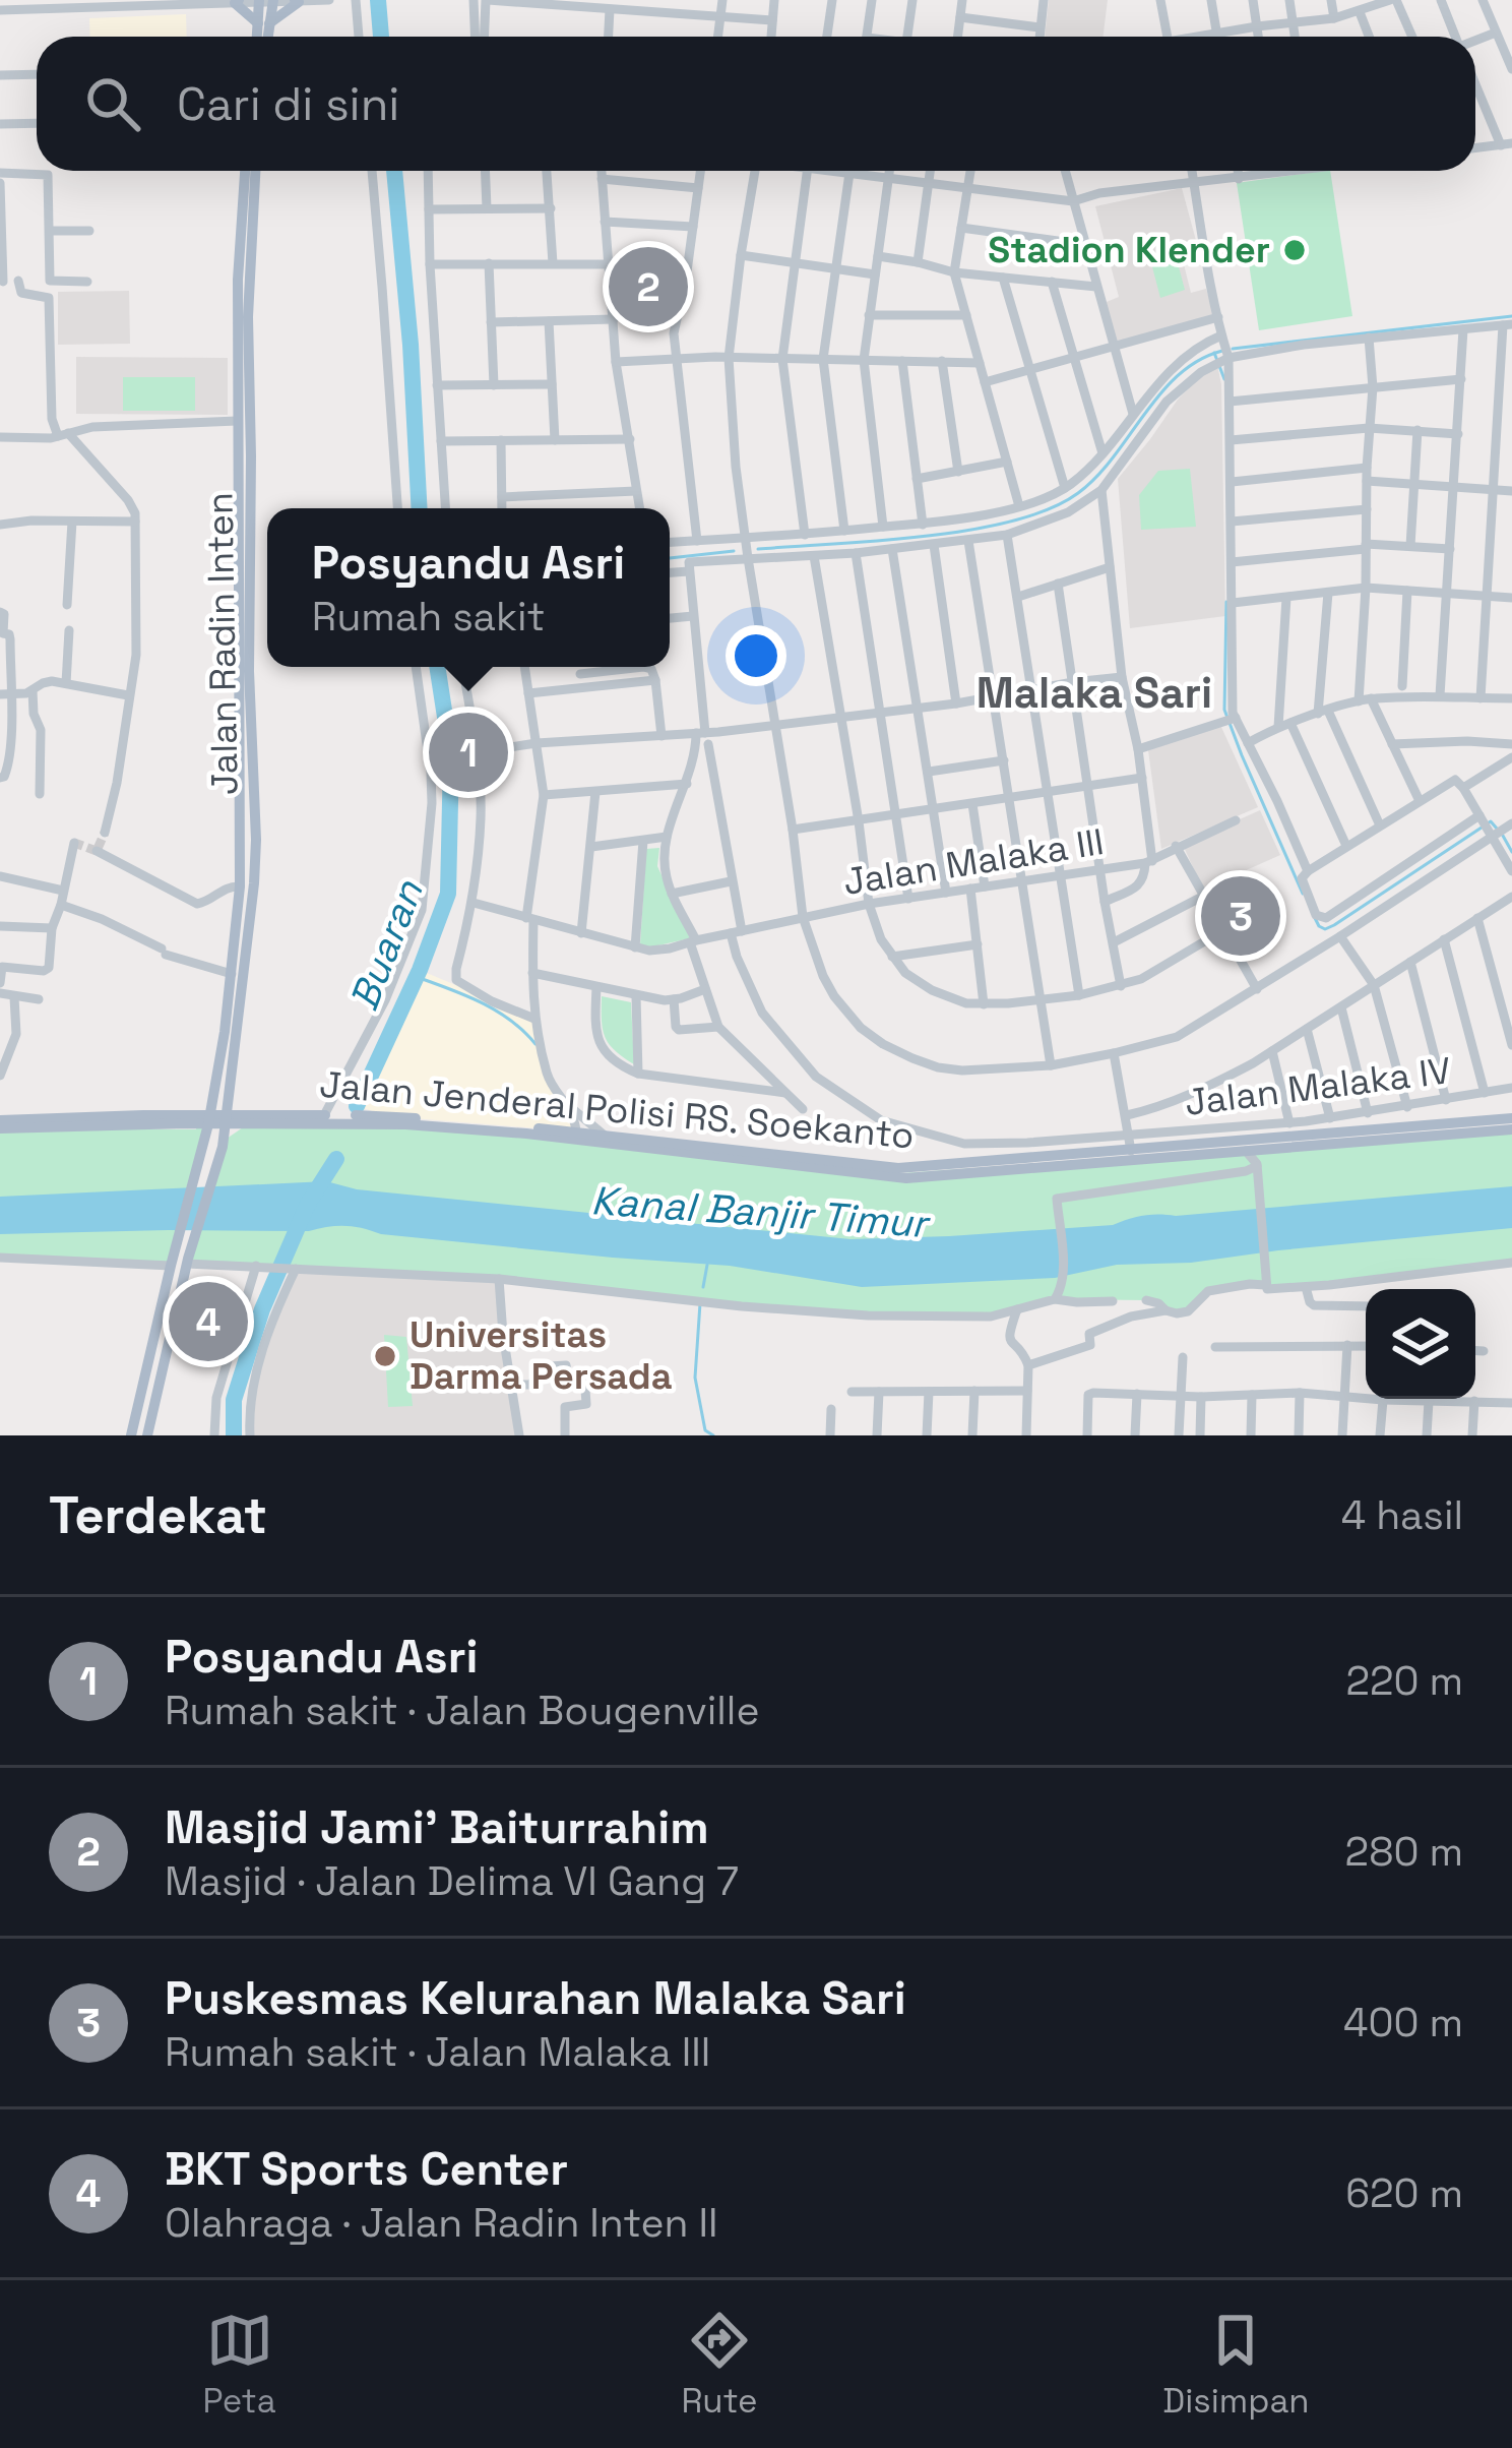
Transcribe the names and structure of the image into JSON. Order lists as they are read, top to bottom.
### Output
{
  "streets": {
    "main road": ["Jalan Radin Inten", "Jalan Jenderal Polisi RS. Soekanto"],
    "street": ["Jalan Malaka III", "Jalan Malaka IV"]
  },
  "crossings": [
    ["Jalan Radin Inten", "Jalan Jenderal Polisi RS. Soekanto"]
  ],
  "districts": ["Malaka Sari"],
  "water": ["Buaran", "Kanal Banjir Timur"],
  "places": ["Stadion Klender", "Universitas Darma Persada"],
  "page": {
    "search": "Cari di sini",
    "pins": [
      "2",
      "1",
      "3",
      "4"
    ],
    "popup": ["Posyandu Asri", "Rumah sakit"],
    "heading": ["Terdekat", "4 hasil"],
    "list": [
      {
        "mark": "1",
        "name": "Posyandu Asri",
        "note": "Rumah sakit · Jalan Bougenville",
        "value": "220 m"
      },
      {
        "mark": "2",
        "name": "Masjid Jami' Baiturrahim",
        "note": "Masjid · Jalan Delima VI Gang 7",
        "value": "280 m"
      },
      {
        "mark": "3",
        "name": "Puskesmas Kelurahan Malaka Sari",
        "note": "Rumah sakit · Jalan Malaka III",
        "value": "400 m"
      },
      {
        "mark": "4",
        "name": "BKT Sports Center",
        "note": "Olahraga · Jalan Radin Inten II",
        "value": "620 m"
      }
    ],
    "nav": ["Peta", "Rute", "Disimpan"]
  }
}
